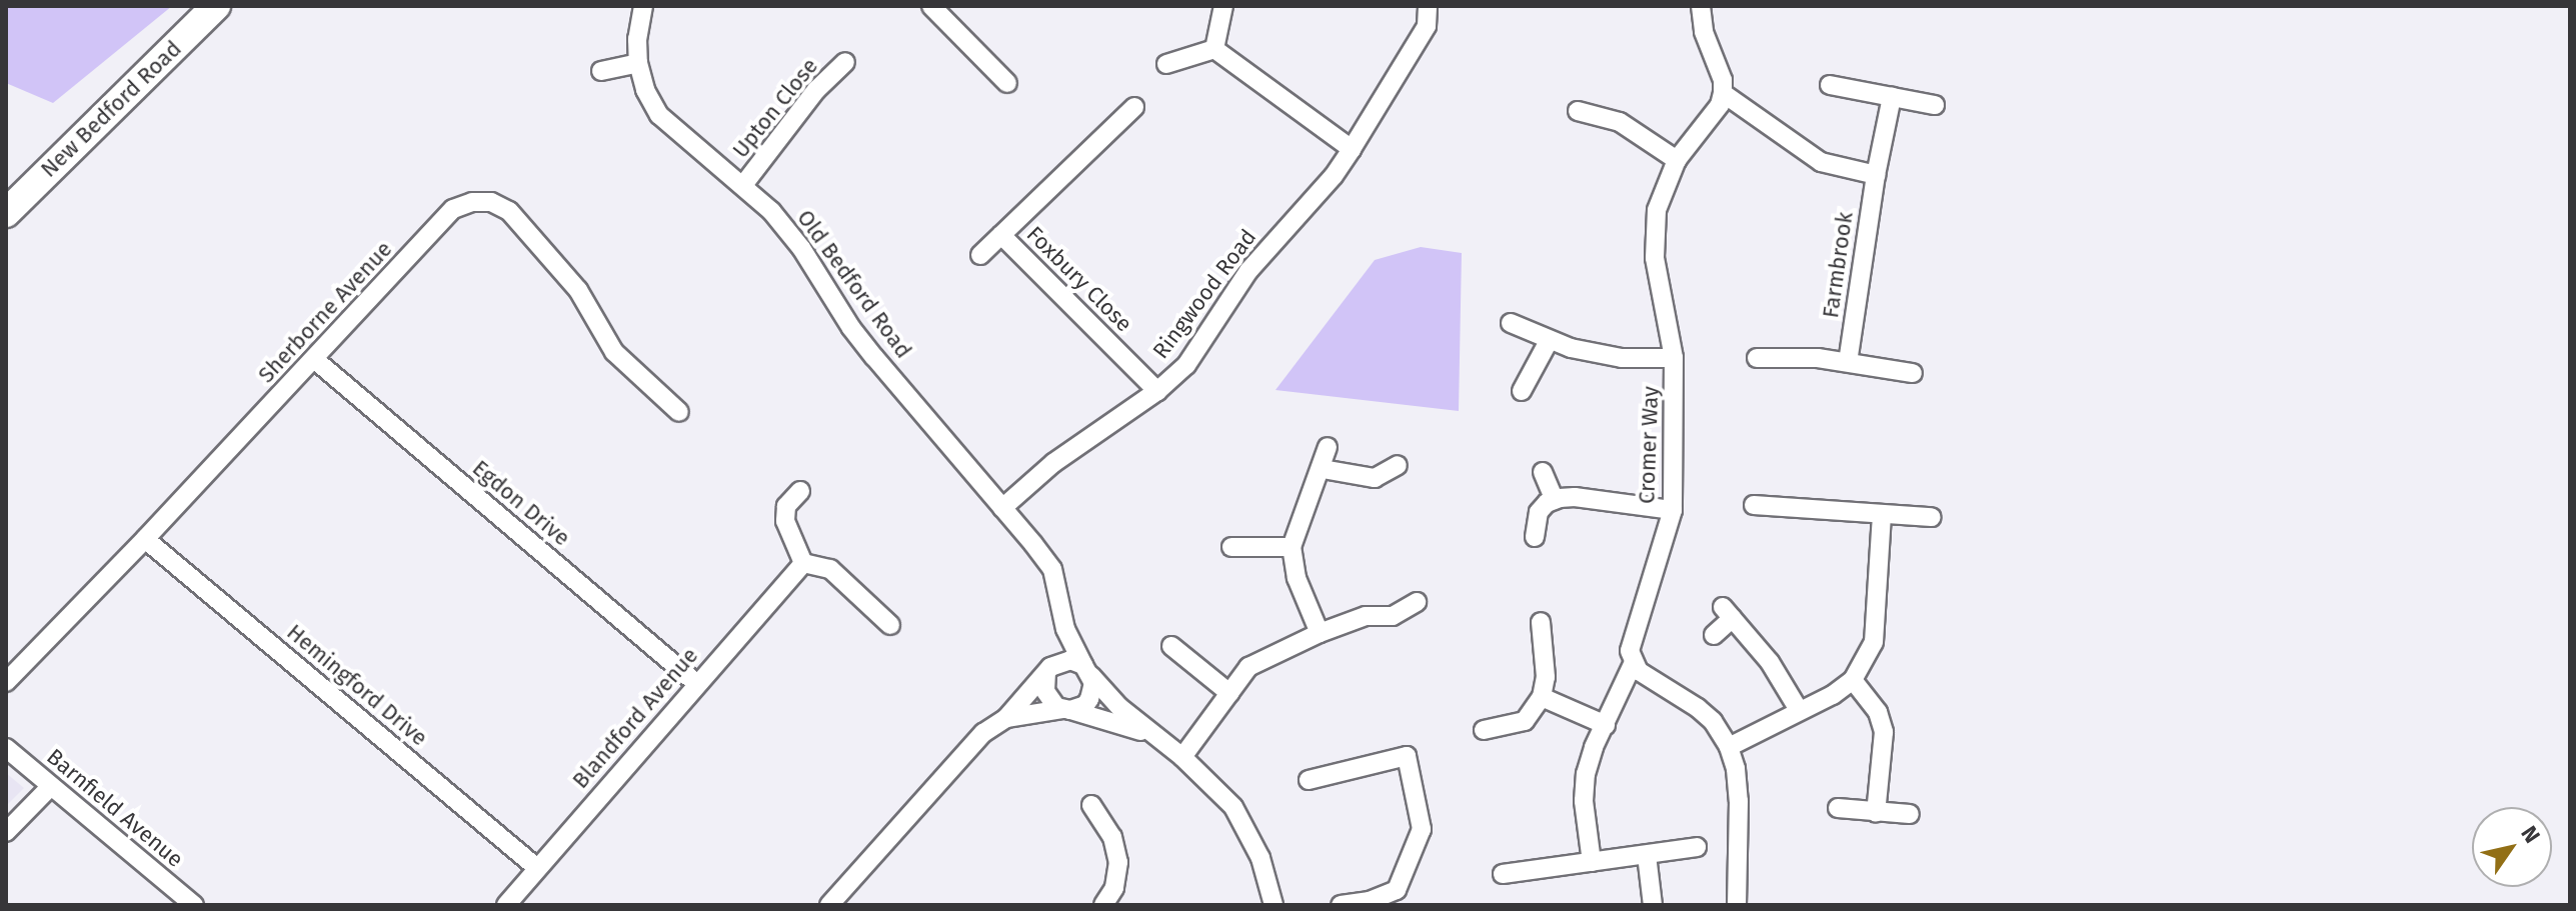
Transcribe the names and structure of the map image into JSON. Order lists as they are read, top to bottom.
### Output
{
  "streets": {
    "highway": ["New Bedford Road"],
    "street": [
      "Upton Close",
      "Farmbrook",
      "Foxbury Close",
      "Old Bedford Road",
      "Ringwood Road",
      "Sherborne Avenue",
      "Cromer Way",
      "Egdon Drive",
      "Hemingford Drive",
      "Blandford Avenue",
      "Barnfield Avenue"
    ]
  },
  "crossings": [
    ["Upton Close", "Old Bedford Road"],
    ["Foxbury Close", "Ringwood Road"],
    ["Old Bedford Road", "Ringwood Road"],
    ["Sherborne Avenue", "Egdon Drive"],
    ["Sherborne Avenue", "Hemingford Drive"],
    ["Egdon Drive", "Blandford Avenue"],
    ["Hemingford Drive", "Blandford Avenue"]
  ],
  "north": "top right"
}
